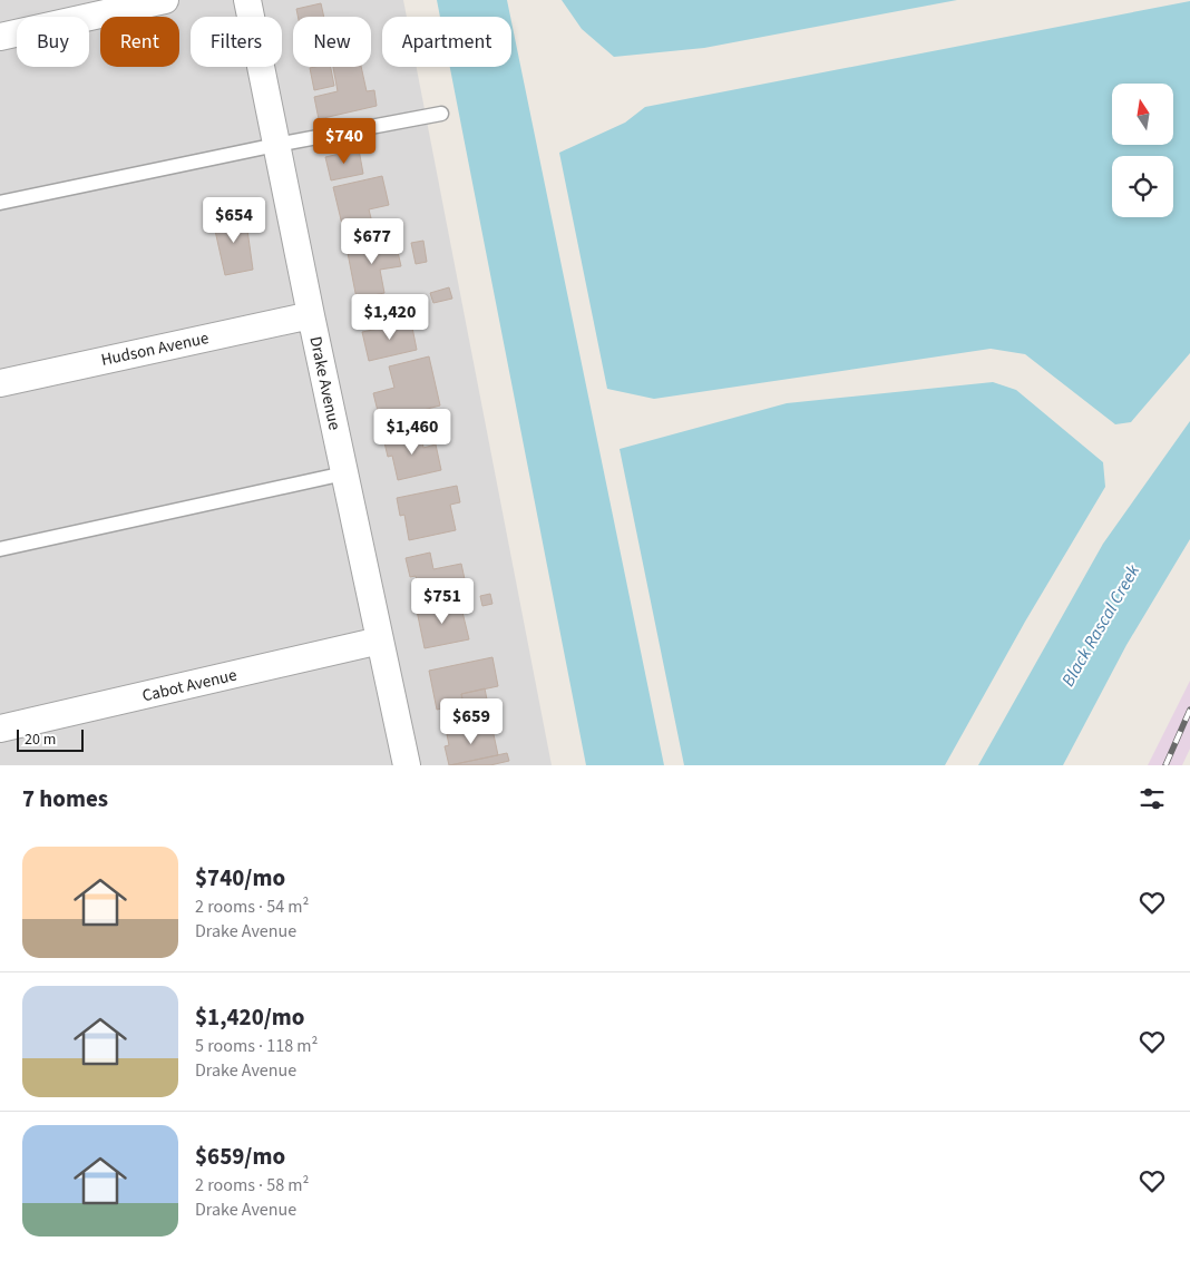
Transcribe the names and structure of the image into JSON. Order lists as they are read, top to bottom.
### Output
{
  "streets": {
    "street": ["Hudson Avenue", "Drake Avenue", "Cabot Avenue"]
  },
  "crossings": [
    ["Hudson Avenue", "Drake Avenue"],
    ["Drake Avenue", "Cabot Avenue"]
  ],
  "water": ["Black Rascal Creek"],
  "scale_bar": "20 m",
  "north": "top",
  "page": {
    "chip": [
      "Buy",
      "Rent",
      "Filters",
      "New",
      "Apartment"
    ],
    "price": [
      "$740",
      "$654",
      "$677",
      "$1,420",
      "$1,460",
      "$751",
      "$659"
    ],
    "scale": "20 m",
    "heading": "7 homes",
    "list": [
      {
        "name": "$740/mo",
        "note": "2 rooms · 54 m² · Drake Avenue"
      },
      {
        "name": "$1,420/mo",
        "note": "5 rooms · 118 m² · Drake Avenue"
      },
      {
        "name": "$659/mo",
        "note": "2 rooms · 58 m² · Drake Avenue"
      }
    ]
  }
}
